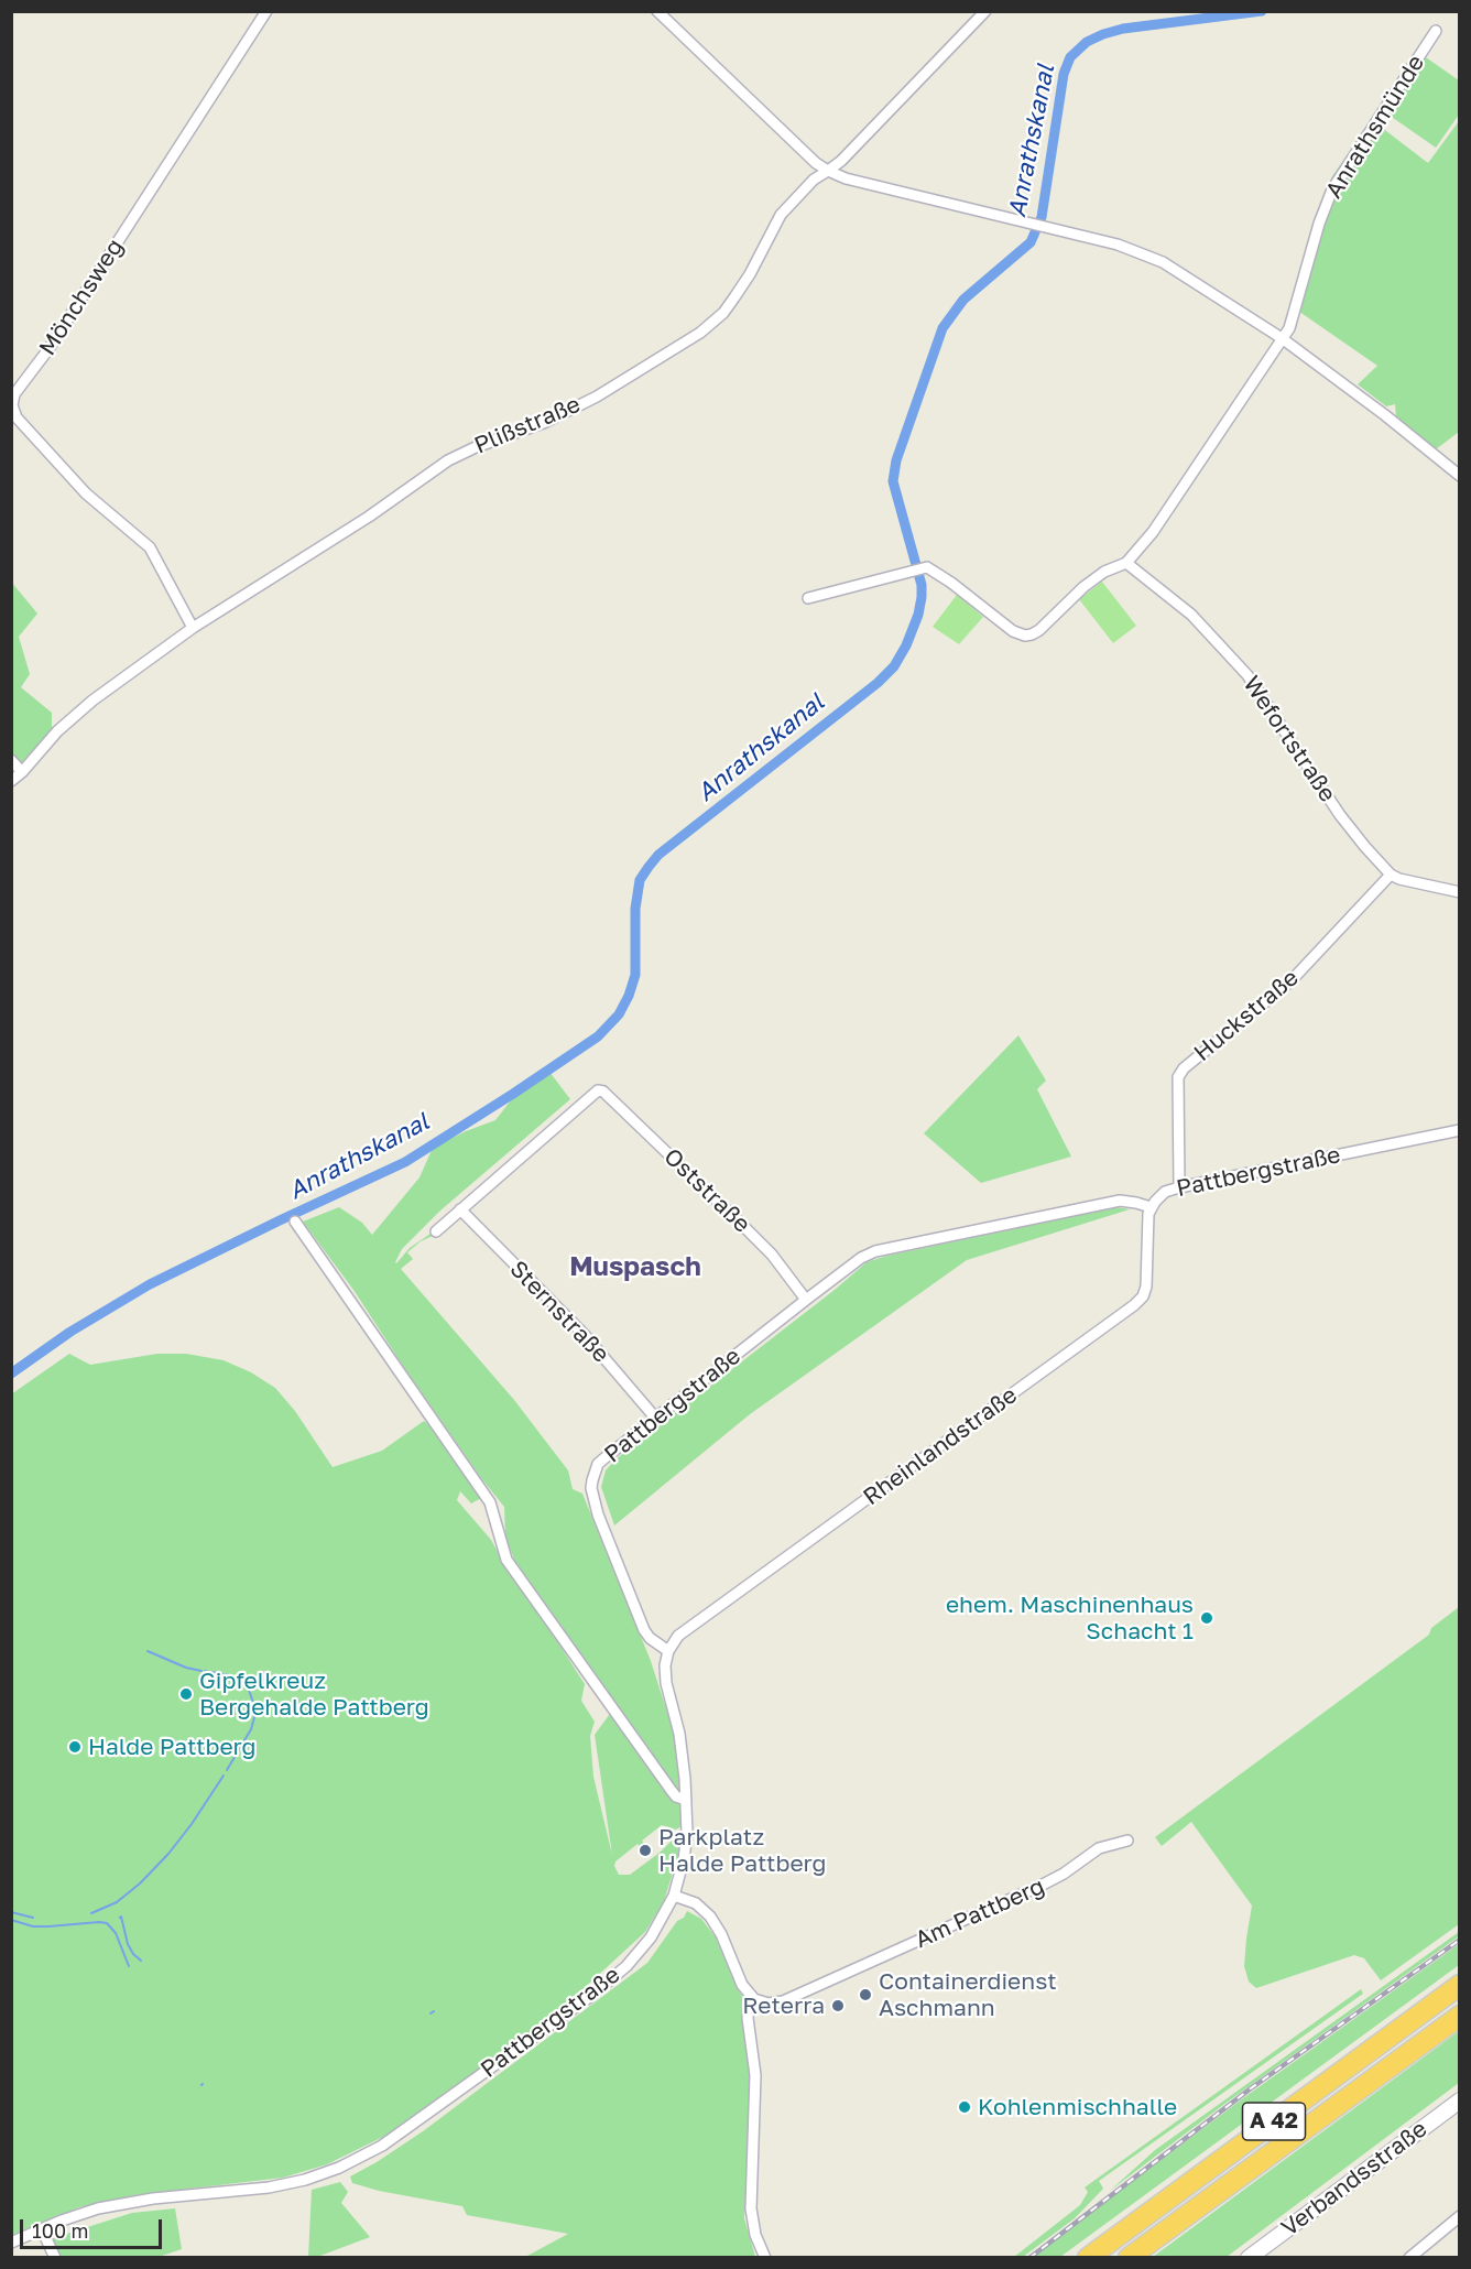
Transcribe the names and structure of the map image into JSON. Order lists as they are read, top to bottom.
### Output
{
  "streets": {
    "highway": ["A 42"],
    "main road": ["Verbandsstraße"],
    "street": [
      "Anrathsmünde",
      "Mönchsweg",
      "Plißstraße",
      "Wefortstraße",
      "Huckstraße",
      "Pattbergstraße",
      "Oststraße",
      "Sternstraße",
      "Rheinlandstraße",
      "Am Pattberg"
    ]
  },
  "crossings": [
    ["Mönchsweg", "Plißstraße"],
    ["Wefortstraße", "Huckstraße"],
    ["Huckstraße", "Pattbergstraße"],
    ["Pattbergstraße", "Oststraße"],
    ["Pattbergstraße", "Sternstraße"],
    ["Pattbergstraße", "Rheinlandstraße"],
    ["Oststraße", "Sternstraße"]
  ],
  "districts": ["Muspasch"],
  "water": ["Anrathskanal"],
  "places": [
    "ehem. Maschinenhaus Schacht 1",
    "Gipfelkreuz Bergehalde Pattberg",
    "Halde Pattberg",
    "Parkplatz Halde Pattberg",
    "Containerdienst Aschmann",
    "Reterra",
    "Kohlenmischhalle"
  ],
  "scale_bar": "100 m"
}
